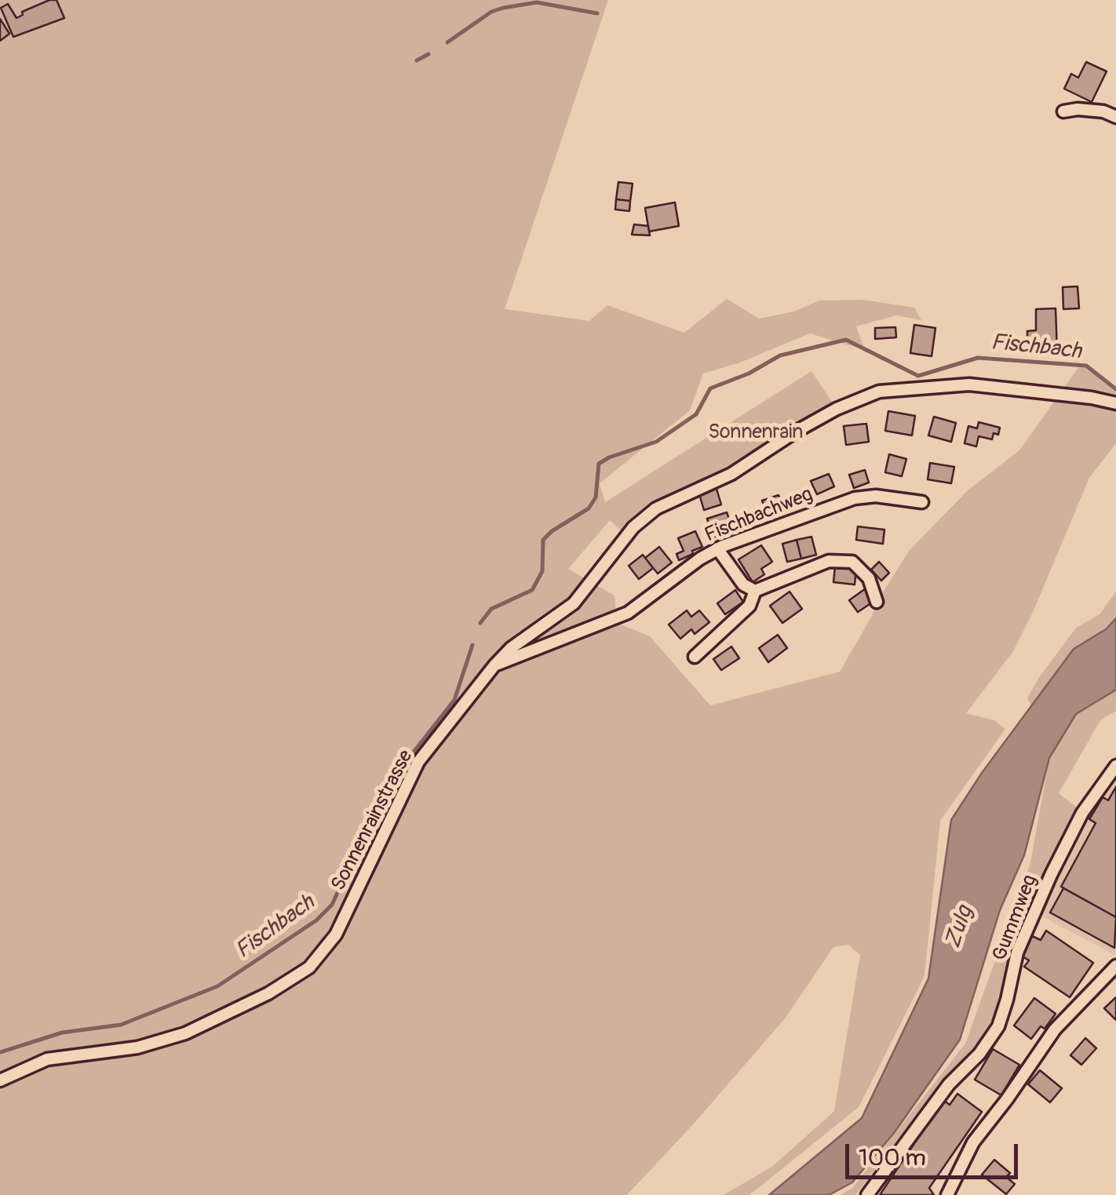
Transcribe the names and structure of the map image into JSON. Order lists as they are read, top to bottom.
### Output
{
  "streets": {
    "street": ["Fischbachweg", "Sonnenrainstrasse", "Gummweg"]
  },
  "crossings": [
    ["Fischbachweg", "Sonnenrainstrasse"]
  ],
  "water": ["Fischbach", "Zulg"],
  "parks": ["Sonnenrain"],
  "scale_bar": "100 m"
}
